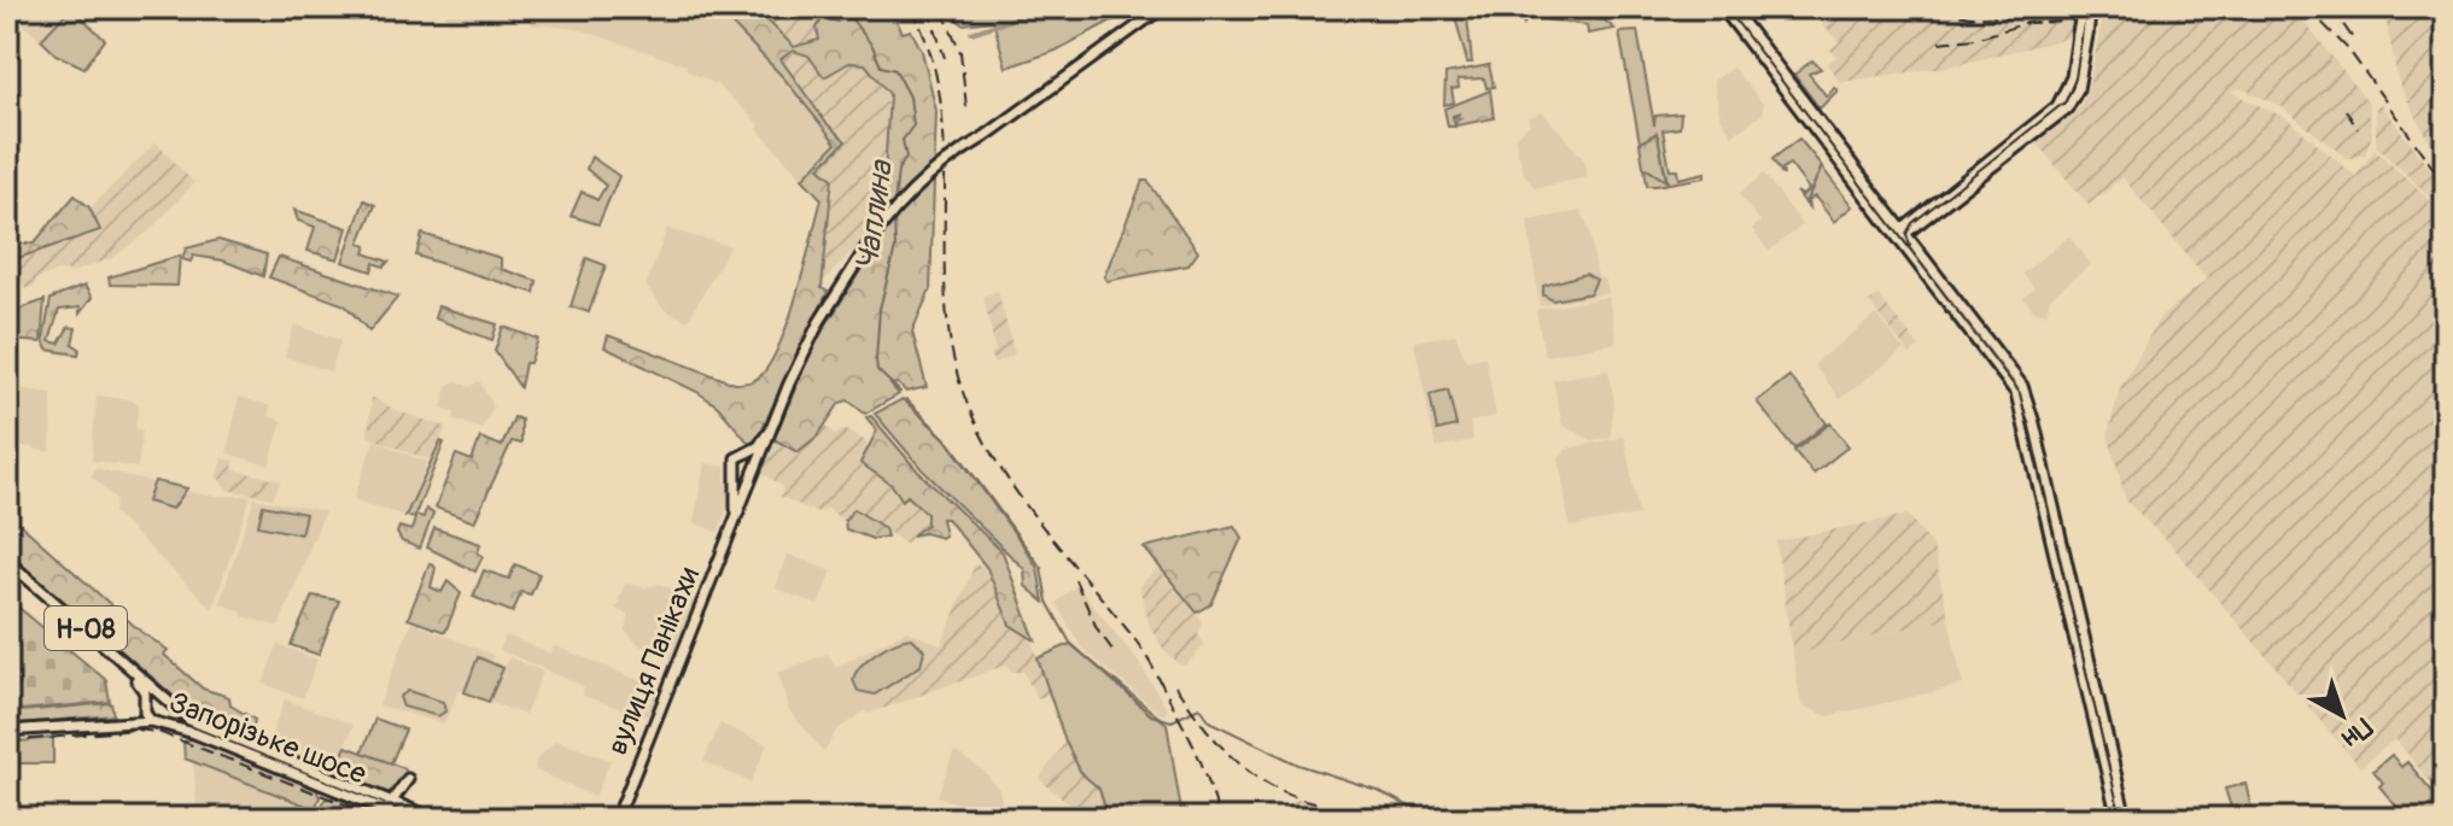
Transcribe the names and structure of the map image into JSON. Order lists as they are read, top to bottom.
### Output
{
  "streets": {
    "main road": ["Н-08", "вулиця Панікахи", "Запорізьке шосе"]
  },
  "water": ["Чаплина"],
  "north": "bottom right"
}
